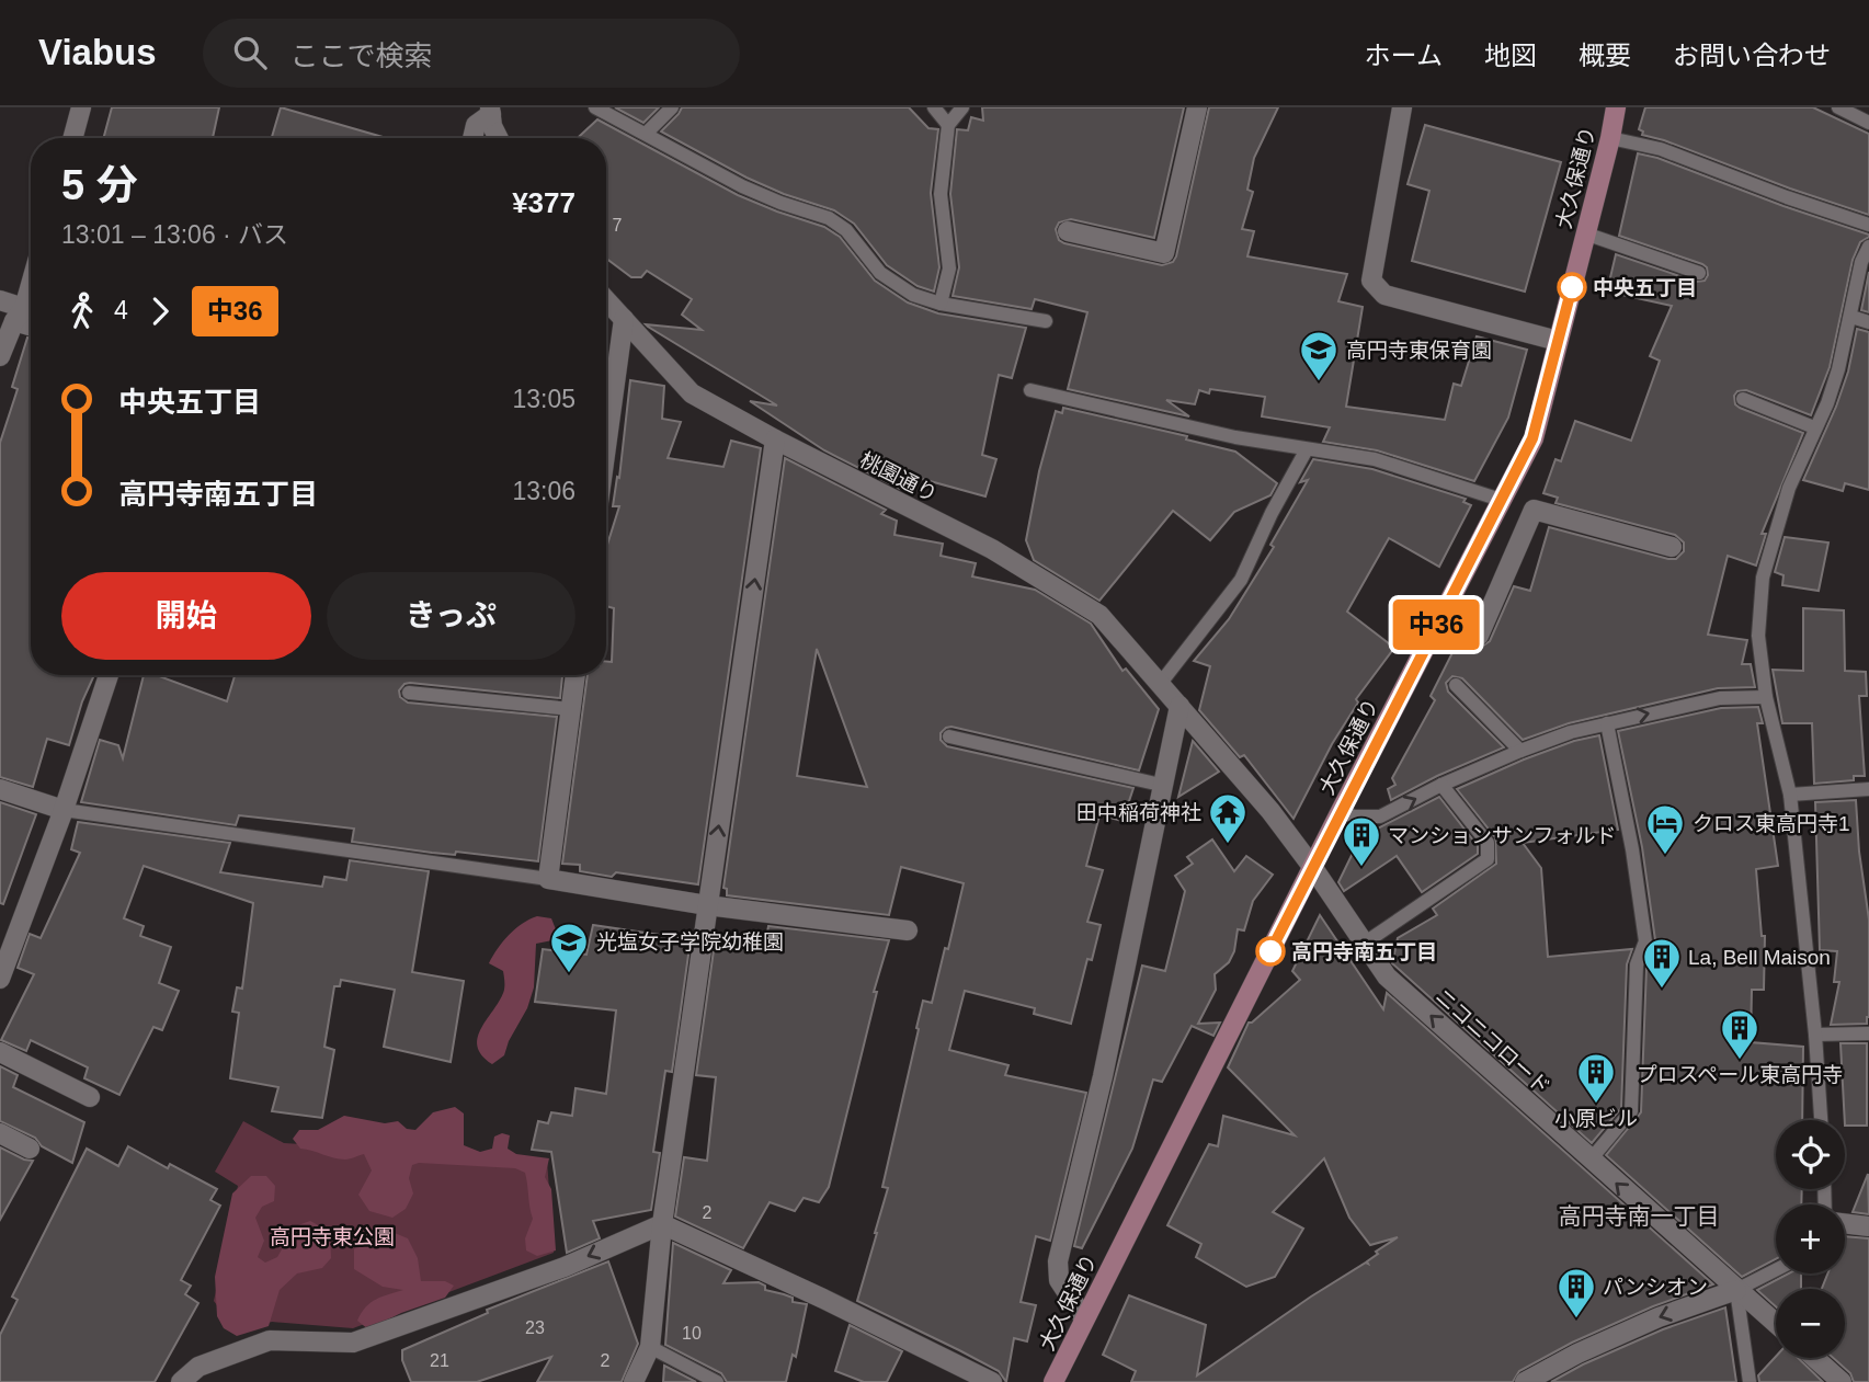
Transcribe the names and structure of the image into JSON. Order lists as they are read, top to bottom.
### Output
{
  "streets": {
    "main road": ["大久保通り"],
    "street": ["桃園通り", "ニコニコロード"]
  },
  "crossings": [
    ["大久保通り", "ニコニコロード"],
    ["桃園通り", "ニコニコロード"]
  ],
  "one_way": ["ニコニコロード"],
  "districts": ["高円寺南一丁目"],
  "parks": ["高円寺東公園"],
  "places": {
    "other": ["中央五丁目", "高円寺南五丁目"],
    "school or university": ["高円寺東保育園", "光塩女子学院幼稚園"],
    "temple": ["田中稲荷神社"],
    "hotel": ["クロス東高円寺1"],
    "building": [
      "マンションサンフォルド",
      "La, Bell Maison",
      "プロスペール東高円寺",
      "小原ビル",
      "パンシオン"
    ]
  },
  "lines": ["bus line 中36"],
  "house_numbers": [
    "7",
    "2",
    "23",
    "10",
    "21",
    "2"
  ],
  "page": {
    "header": "Viabus",
    "search": "ここで検索",
    "nav": [
      "ホーム",
      "地図",
      "概要",
      "お問い合わせ"
    ],
    "on_map": "中36",
    "heading": ["5 分", "13:01 – 13:06 · バス", "¥377"],
    "legs": ["4", "中36"],
    "list": [
      {
        "name": "中央五丁目",
        "value": "13:05"
      },
      {
        "name": "高円寺南五丁目",
        "value": "13:06"
      }
    ],
    "buttons": ["開始", "きっぷ"],
    "map_buttons": ["+", "−"]
  }
}
